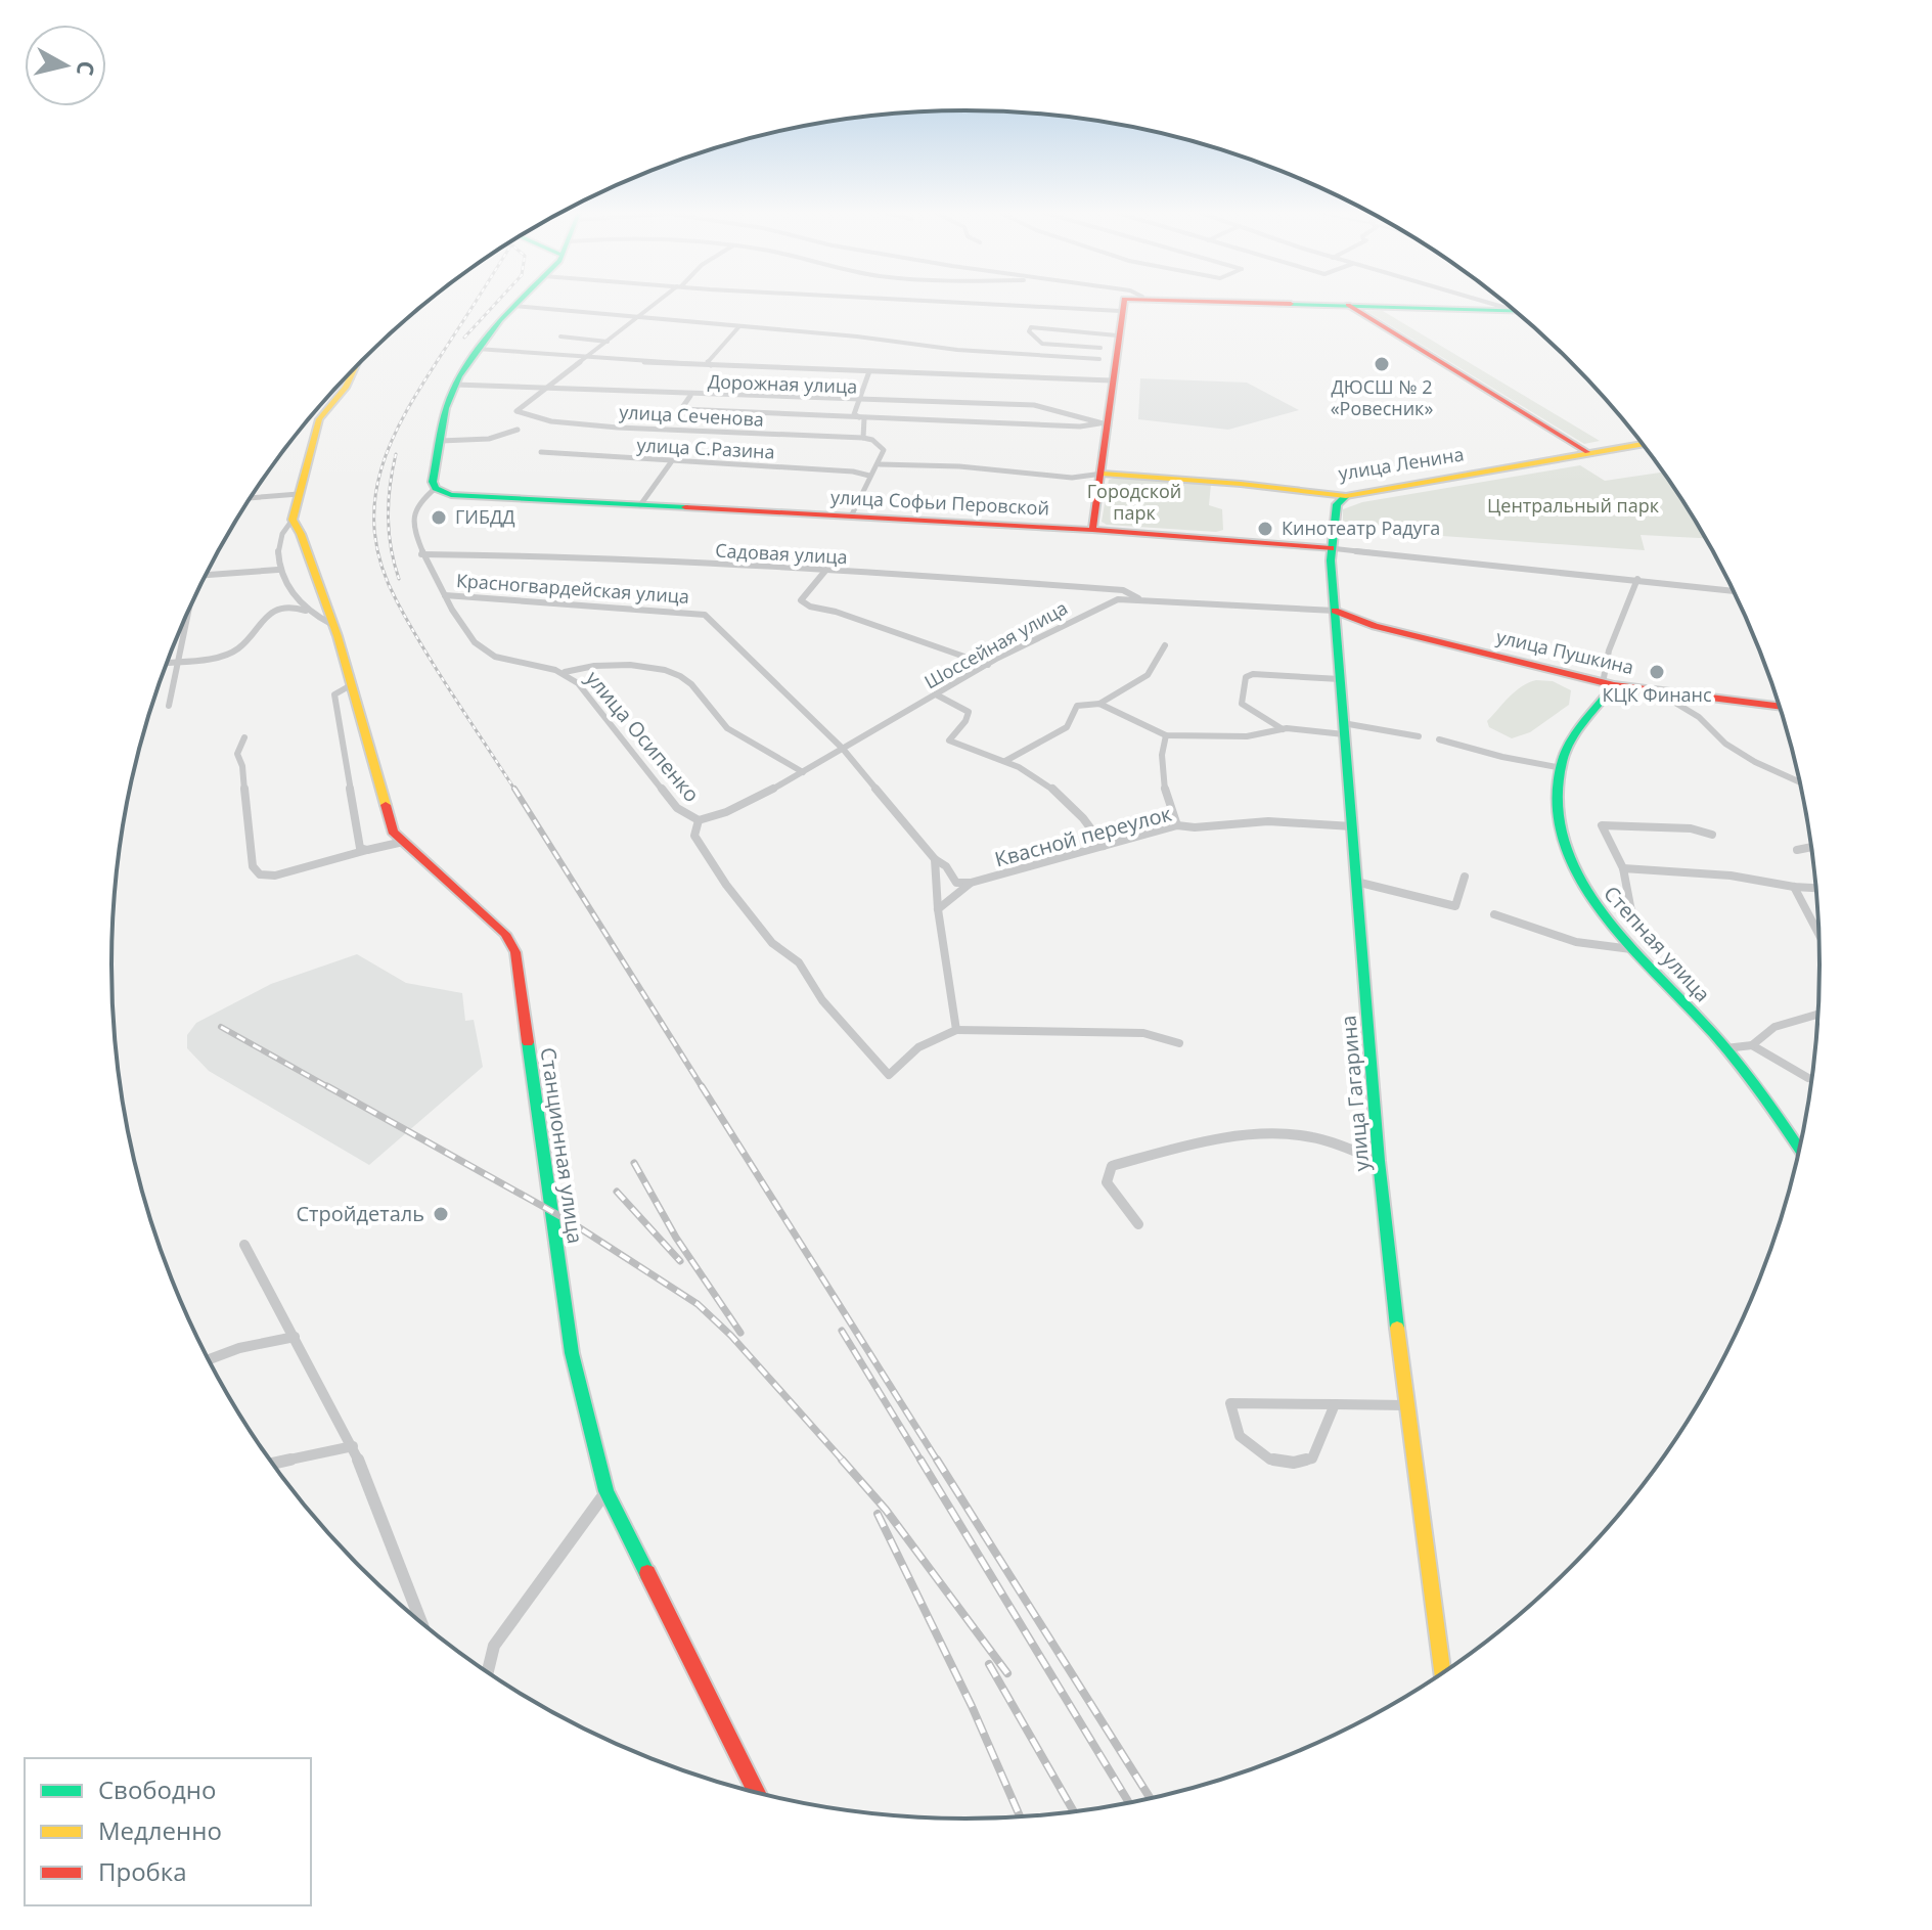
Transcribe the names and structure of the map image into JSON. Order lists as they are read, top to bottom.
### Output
{
  "streets": {
    "main road": [
      "улица Ленина",
      "улица Софьи Перовской",
      "улица Пушкина",
      "Степная улица",
      "улица Гагарина",
      "Станционная улица"
    ],
    "street": [
      "Дорожная улица",
      "улица Сеченова",
      "улица С.Разина",
      "Садовая улица",
      "Красногвардейская улица",
      "Шоссейная улица",
      "улица Осипенко",
      "Квасной переулок"
    ]
  },
  "crossings": [
    ["Дорожная улица", "улица Сеченова"],
    ["улица Ленина", "улица Гагарина"],
    ["улица Софьи Перовской", "улица Гагарина"],
    ["Садовая улица", "Шоссейная улица"],
    ["Красногвардейская улица", "Шоссейная улица"],
    ["Красногвардейская улица", "Квасной переулок"],
    ["Шоссейная улица", "улица Пушкина"],
    ["Шоссейная улица", "улица Осипенко"],
    ["Шоссейная улица", "улица Гагарина"],
    ["улица Пушкина", "Степная улица"],
    ["улица Пушкина", "улица Гагарина"],
    ["Квасной переулок", "улица Гагарина"]
  ],
  "parks": ["Городской парк", "Центральный парк"],
  "places": [
    "ДЮСШ № 2 «Ровесник»",
    "ГИБДД",
    "Кинотеатр Радуга",
    "КЦК Финанс",
    "Стройдеталь"
  ],
  "legend": ["Свободно", "Медленно", "Пробка"],
  "north": "right"
}
